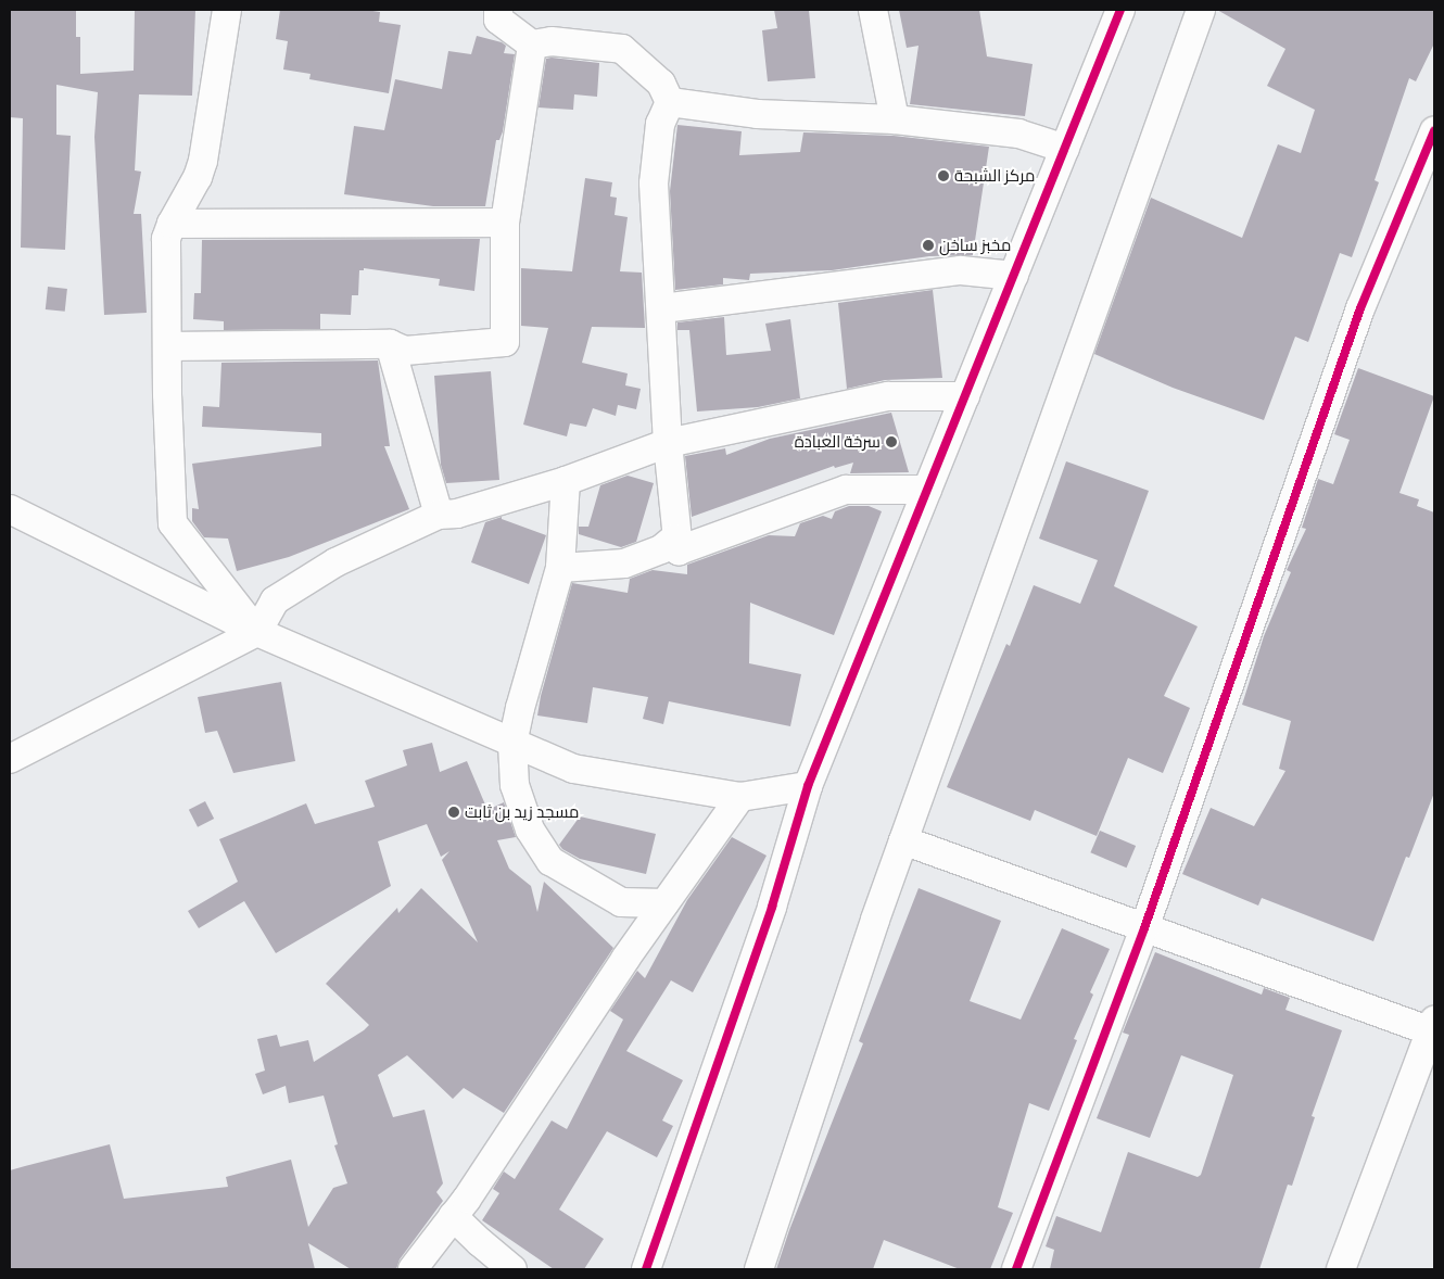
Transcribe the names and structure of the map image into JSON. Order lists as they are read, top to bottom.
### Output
{
  "places": [
    "مركز الشبحة",
    "مخبز ساخن",
    "سرخة العبادة",
    "مسجد زيد بن ثابت"
  ]
}
